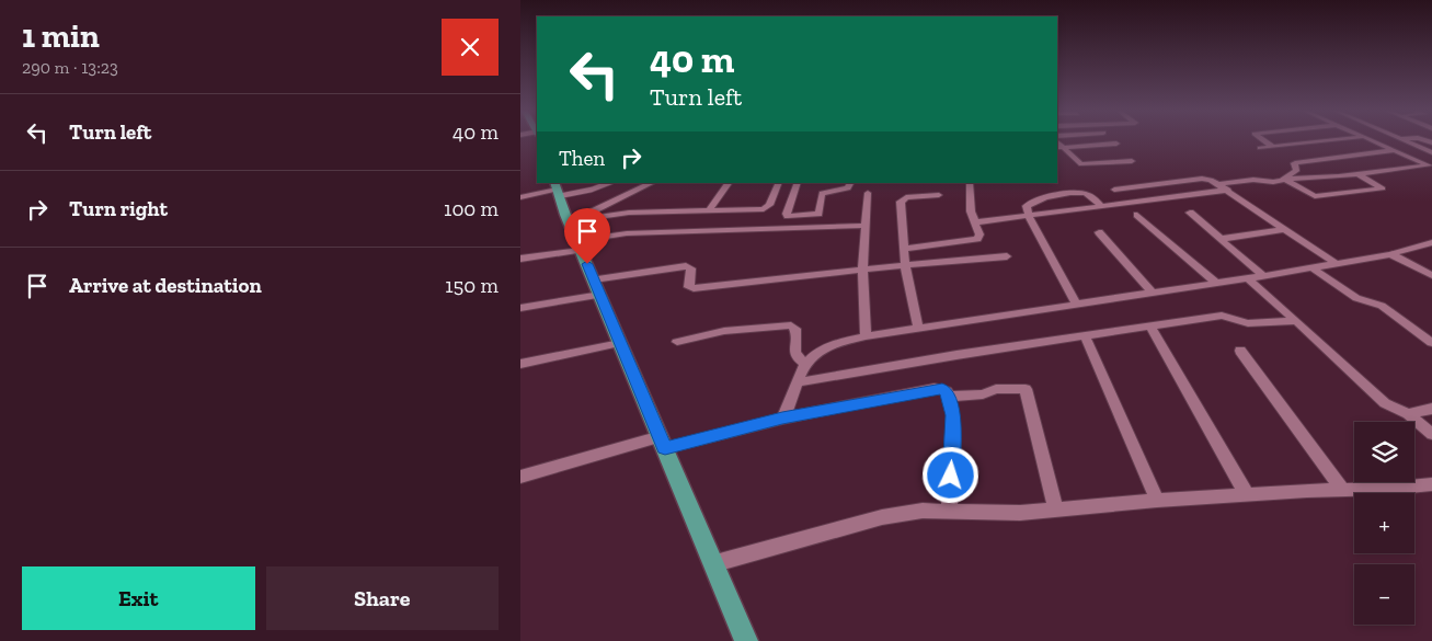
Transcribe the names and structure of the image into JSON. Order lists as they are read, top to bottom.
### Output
{
  "page": {
    "heading": ["1 min", "290 m · 13:23"],
    "turn": ["40 m", "Turn left"],
    "list": [
      {
        "name": "Turn left",
        "value": "40 m"
      },
      {
        "name": "Turn right",
        "value": "100 m"
      },
      {
        "name": "Arrive at destination",
        "value": "150 m"
      }
    ],
    "then": "Then",
    "map_buttons": ["+", "−"],
    "buttons": ["Exit", "Share"]
  }
}
